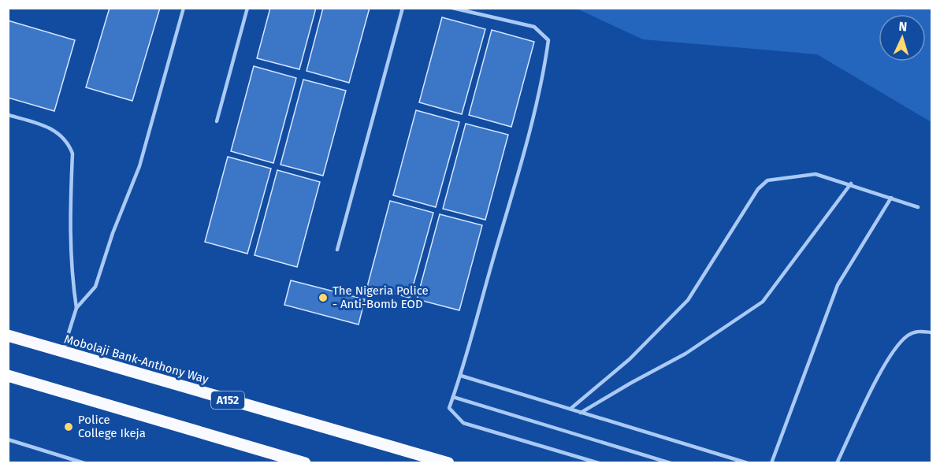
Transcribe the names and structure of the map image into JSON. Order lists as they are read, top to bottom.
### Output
{
  "streets": {
    "main road": ["Mobolaji Bank-Anthony Way", "A152"]
  },
  "places": ["The Nigeria Police - Anti-Bomb EOD", "Police College Ikeja"],
  "north": "top"
}
